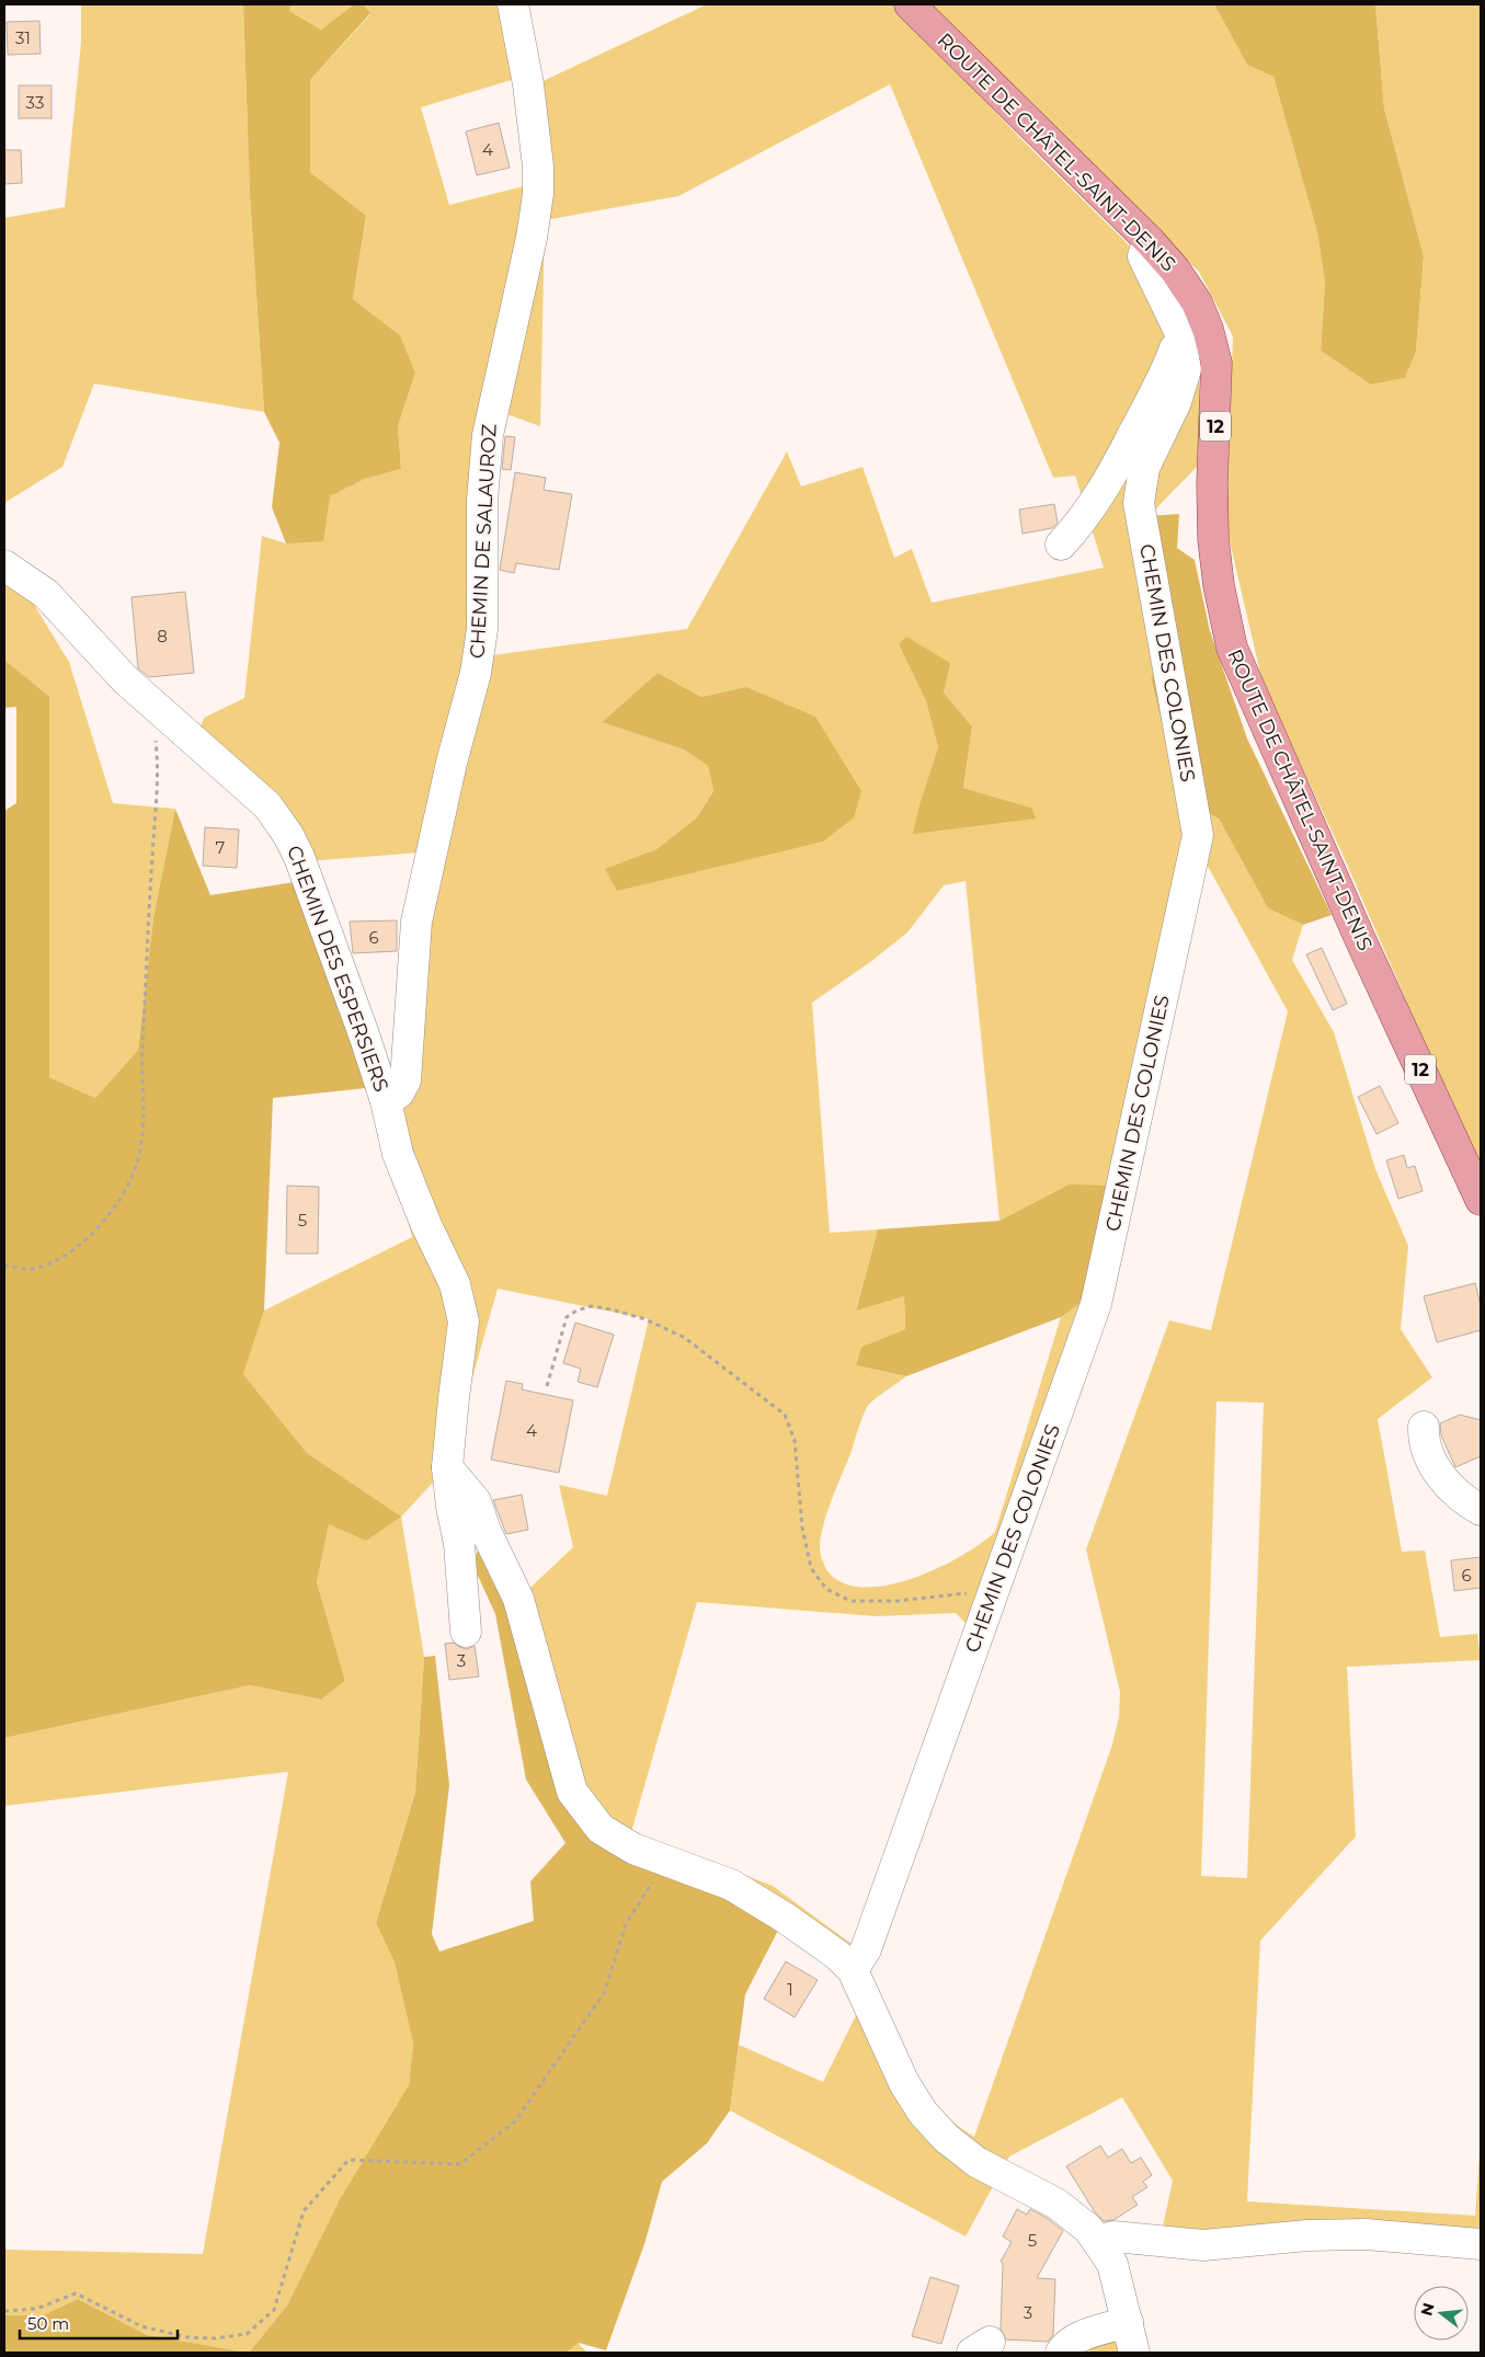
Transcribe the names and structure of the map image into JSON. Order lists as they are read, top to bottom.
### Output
{
  "streets": {
    "main road": ["ROUTE DE CHÂTEL-SAINT-DENIS", "12"],
    "street": ["CHEMIN DE SALAUROZ", "CHEMIN DES COLONIES", "CHEMIN DES ESPERSIERS"]
  },
  "crossings": [
    ["ROUTE DE CHÂTEL-SAINT-DENIS", "CHEMIN DES COLONIES"],
    ["CHEMIN DE SALAUROZ", "CHEMIN DES ESPERSIERS"]
  ],
  "house_numbers": [
    "31",
    "33",
    "4",
    "8",
    "7",
    "6",
    "5",
    "4",
    "6",
    "3",
    "1",
    "5",
    "3"
  ],
  "scale_bar": "50 m",
  "north": "left"
}
